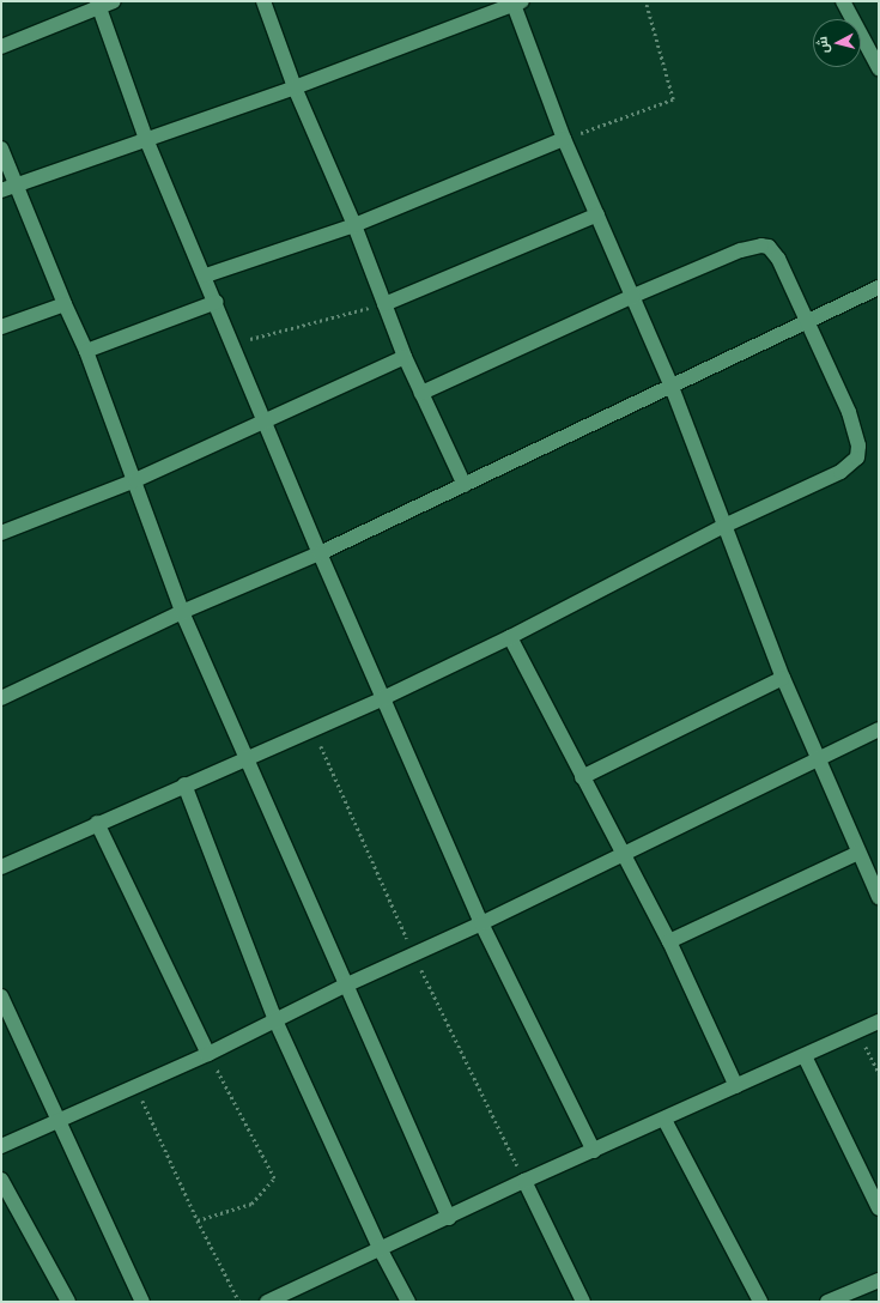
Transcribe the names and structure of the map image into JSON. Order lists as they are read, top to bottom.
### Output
{
  "north": "left"
}
